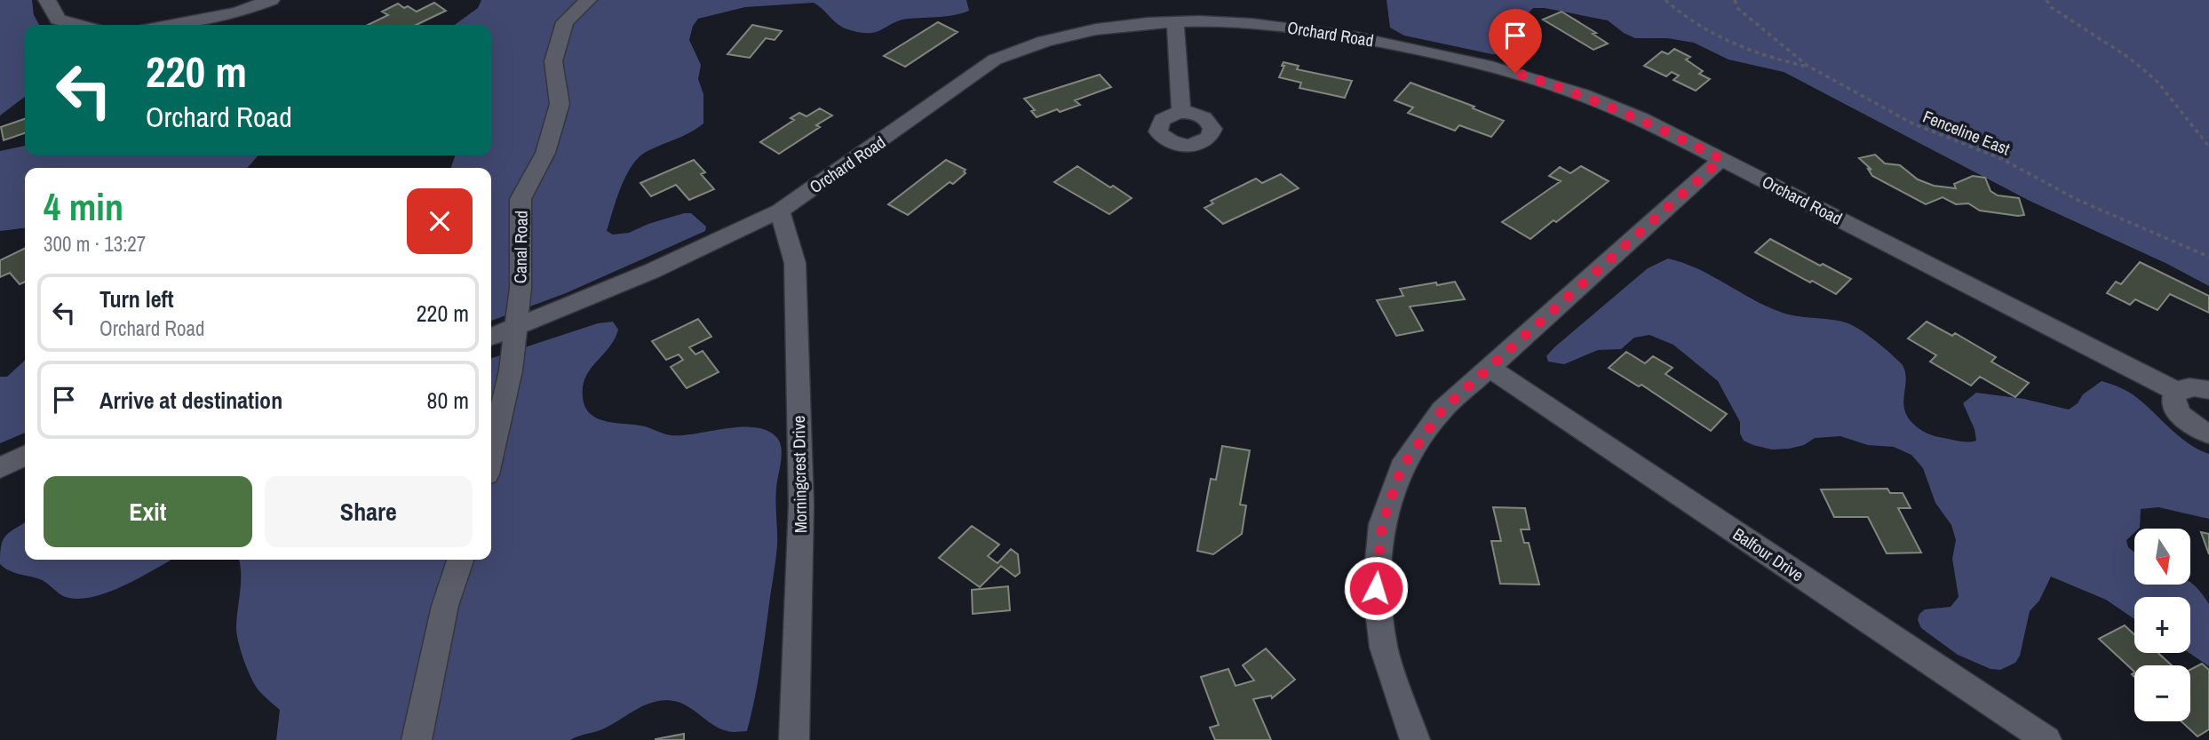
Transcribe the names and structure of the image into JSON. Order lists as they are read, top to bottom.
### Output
{
  "streets": {
    "street": [
      "Orchard Road",
      "Canal Road",
      "Morningcrest Drive",
      "Balfour Drive"
    ],
    "path": ["Fenceline East"]
  },
  "crossings": [
    ["Orchard Road", "Canal Road"],
    ["Orchard Road", "Morningcrest Drive"]
  ],
  "north": "bottom",
  "page": {
    "turn": ["220 m", "Orchard Road"],
    "heading": ["4 min", "300 m · 13:27"],
    "list": [
      {
        "name": "Turn left",
        "note": "Orchard Road",
        "value": "220 m"
      },
      {
        "name": "Arrive at destination",
        "value": "80 m"
      }
    ],
    "buttons": ["Exit", "Share"],
    "map_buttons": ["+", "−"]
  }
}
